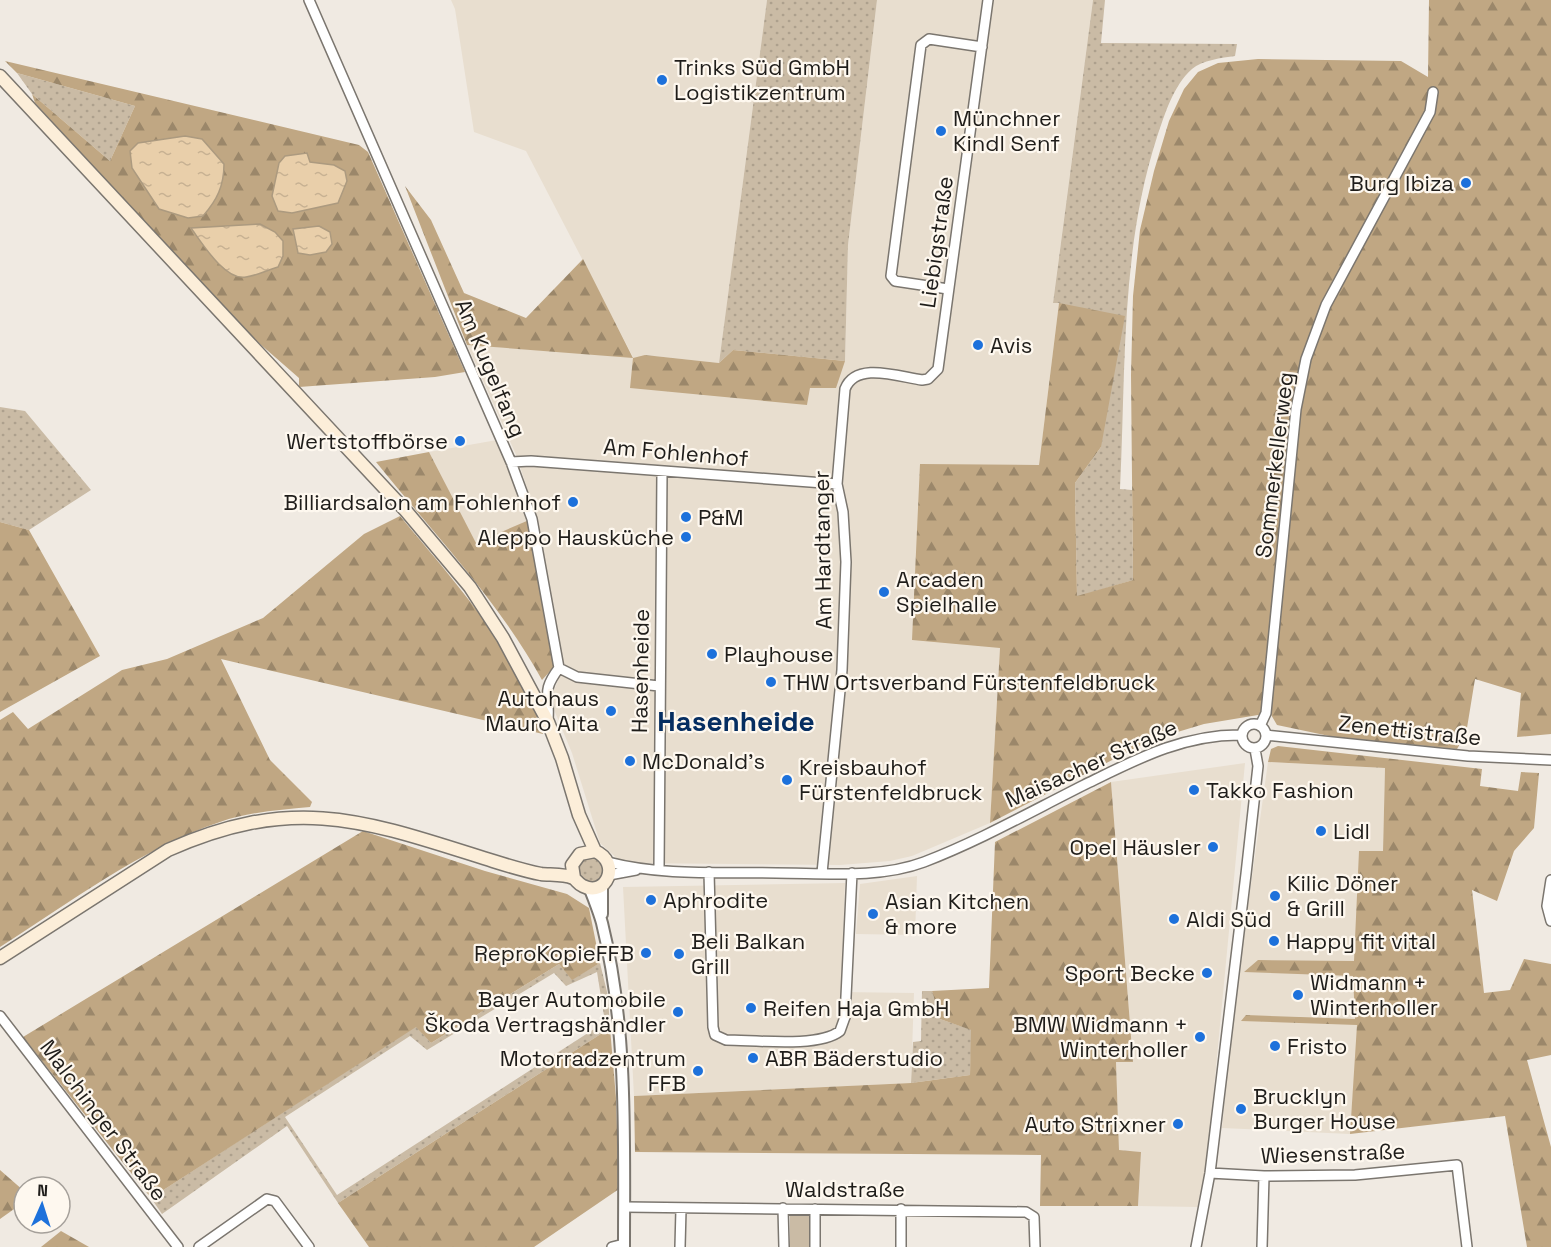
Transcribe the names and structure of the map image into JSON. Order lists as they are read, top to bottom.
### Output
{
  "streets": {
    "street": [
      "Liebigstraße",
      "Am Kugelfang",
      "Am Fohlenhof",
      "Sommerkellerweg",
      "Am Hardtanger",
      "Hasenheide",
      "Zenettistraße",
      "Maisacher Straße",
      "Malchinger Straße",
      "Wiesenstraße",
      "Waldstraße"
    ]
  },
  "crossings": [
    ["Liebigstraße", "Am Hardtanger"],
    ["Am Kugelfang", "Am Fohlenhof"],
    ["Am Fohlenhof", "Am Hardtanger"],
    ["Am Fohlenhof", "Hasenheide"],
    ["Sommerkellerweg", "Zenettistraße"],
    ["Sommerkellerweg", "Maisacher Straße"],
    ["Am Hardtanger", "Maisacher Straße"],
    ["Hasenheide", "Maisacher Straße"],
    ["Zenettistraße", "Maisacher Straße"]
  ],
  "districts": ["Hasenheide"],
  "places": [
    "Trinks Süd GmbH Logistikzentrum",
    "Münchner Kindl Senf",
    "Burg Ibiza",
    "Avis",
    "Wertstoffbörse",
    "Billiardsalon am Fohlenhof",
    "P&M",
    "Aleppo Hausküche",
    "Arcaden Spielhalle",
    "Playhouse",
    "THW Ortsverband Fürstenfeldbruck",
    "Autohaus Mauro Aita",
    "McDonald's",
    "Kreisbauhof Fürstenfeldbruck",
    "Takko Fashion",
    "Lidl",
    "Opel Häusler",
    "Kilic Döner & Grill",
    "Aphrodite",
    "Asian Kitchen & more",
    "Aldi Süd",
    "Happy fit vital",
    "ReproKopieFFB",
    "Beli Balkan Grill",
    "Sport Becke",
    "Widmann + Winterholler",
    "Reifen Haja GmbH",
    "Bayer Automobile Škoda Vertragshändler",
    "BMW Widmann + Winterholler",
    "Fristo",
    "ABR Bäderstudio",
    "Motorradzentrum FFB",
    "Brucklyn Burger House",
    "Auto Strixner"
  ],
  "north": "top"
}
